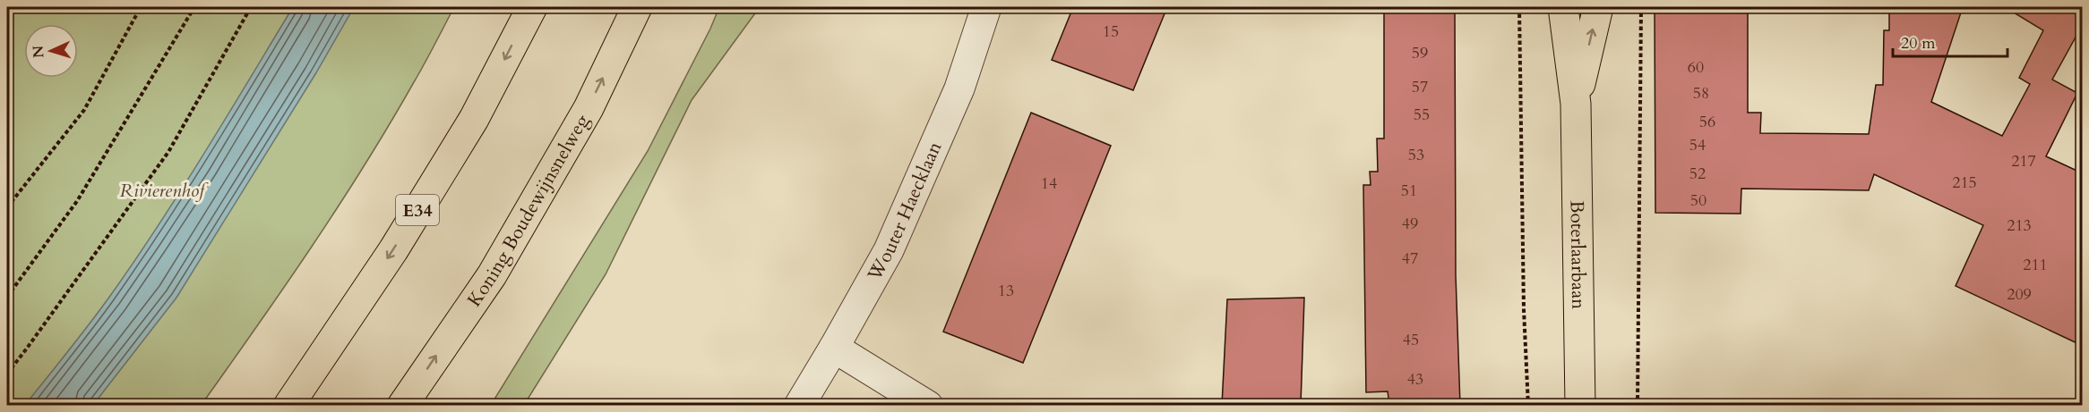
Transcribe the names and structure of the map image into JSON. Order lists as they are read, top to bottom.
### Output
{
  "streets": {
    "main road": ["E34", "Koning Boudewijnsnelweg", "Boterlaarbaan"],
    "street": ["Wouter Haecklaan"]
  },
  "parks": ["Rivierenhof"],
  "house_numbers": [
    "15",
    "59",
    "60",
    "57",
    "58",
    "55",
    "56",
    "54",
    "53",
    "217",
    "52",
    "215",
    "14",
    "51",
    "50",
    "49",
    "213",
    "47",
    "211",
    "13",
    "209",
    "45",
    "43"
  ],
  "scale_bar": "20 m",
  "north": "left"
}
